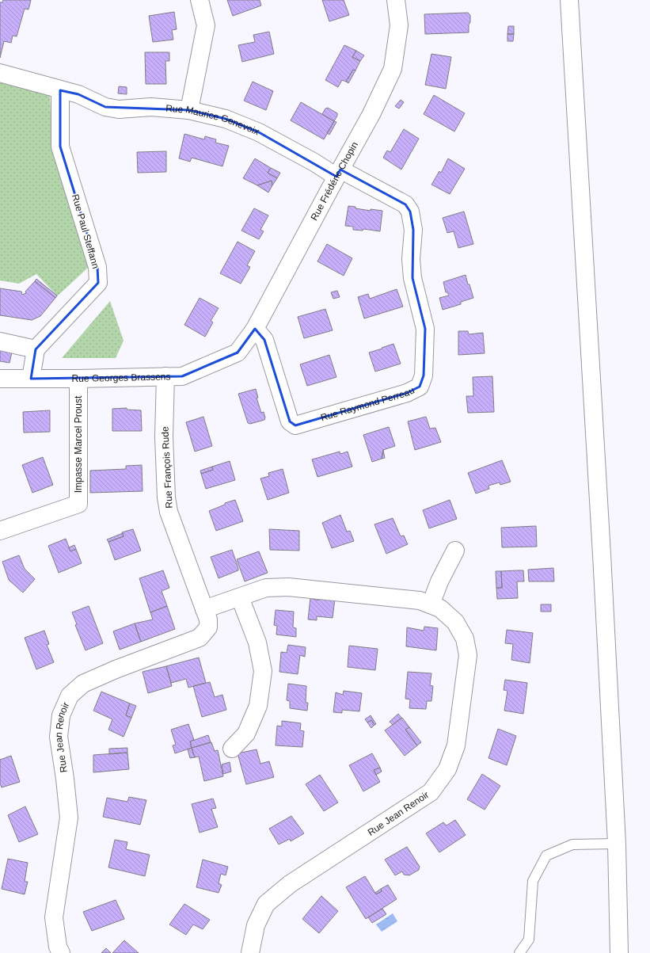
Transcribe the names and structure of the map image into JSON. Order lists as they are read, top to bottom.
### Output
{
  "streets": {
    "street": [
      "Rue Maurice Genevoix",
      "Rue Frédéric Chopin",
      "Rue Paul Steffann",
      "Rue Georges Brassens",
      "Rue Raymond Perreau",
      "Impasse Marcel Proust",
      "Rue François Rude",
      "Rue Jean Renoir"
    ]
  },
  "crossings": [
    ["Rue Maurice Genevoix", "Rue Frédéric Chopin"],
    ["Rue Maurice Genevoix", "Rue Paul Steffann"],
    ["Rue Maurice Genevoix", "Rue Raymond Perreau"],
    ["Rue Frédéric Chopin", "Rue Georges Brassens"],
    ["Rue Frédéric Chopin", "Rue Raymond Perreau"],
    ["Rue Georges Brassens", "Impasse Marcel Proust"],
    ["Rue Georges Brassens", "Rue François Rude"],
    ["Rue François Rude", "Rue Jean Renoir"]
  ]
}
